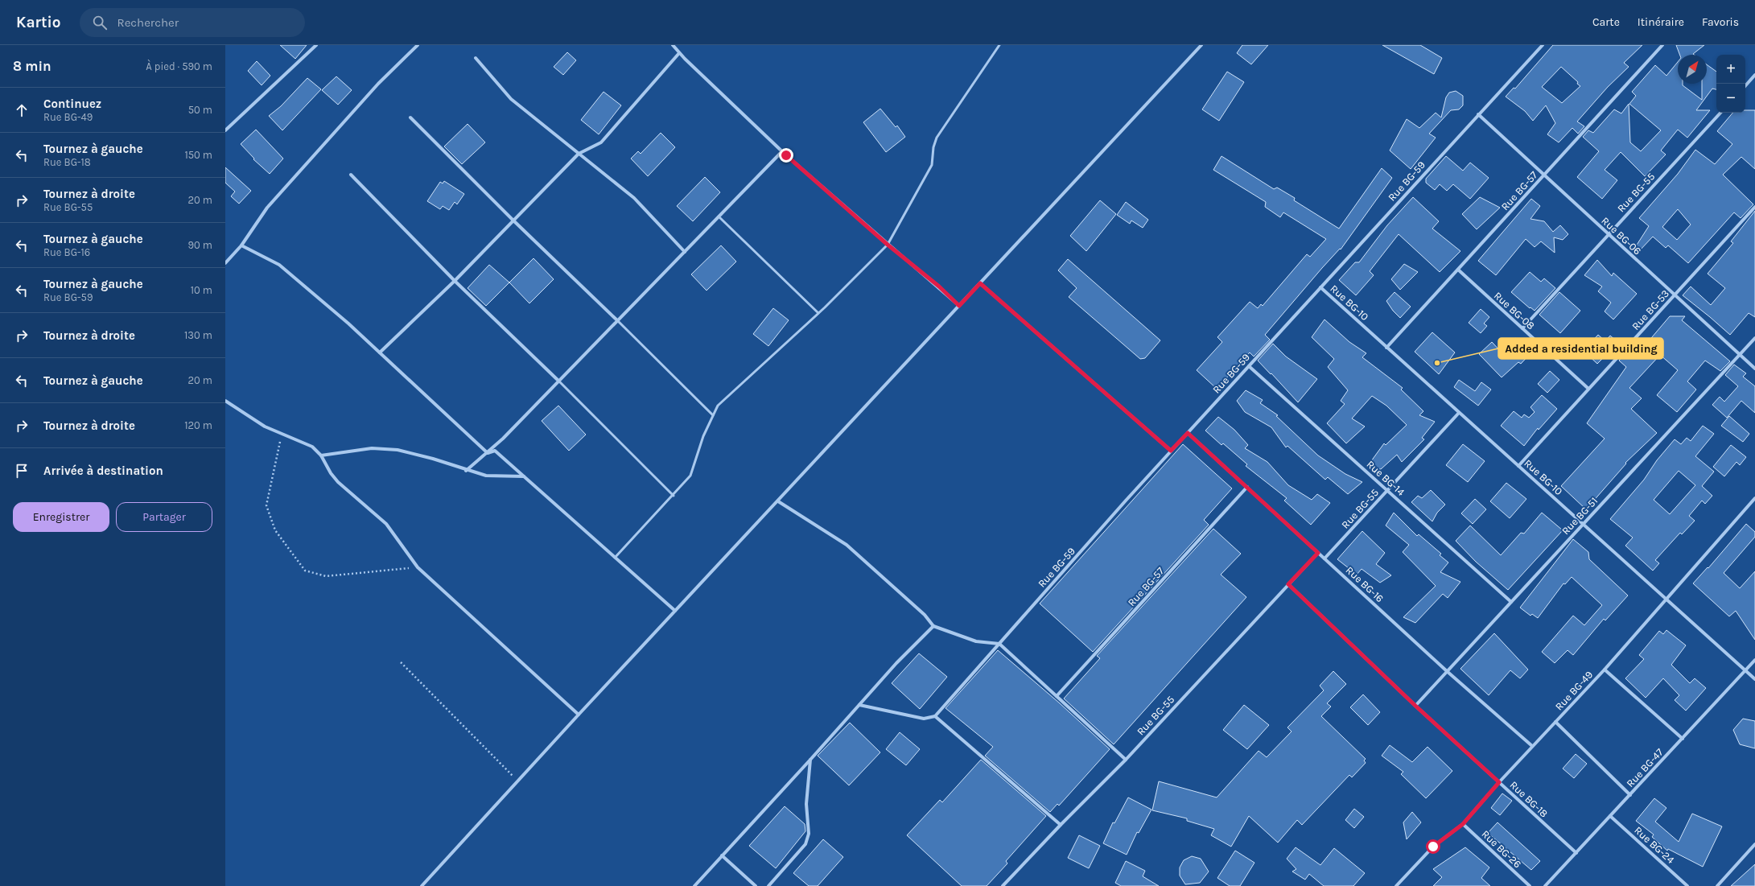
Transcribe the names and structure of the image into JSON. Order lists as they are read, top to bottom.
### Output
{
  "streets": {
    "street": [
      "Rue BG-59",
      "Rue BG-57",
      "Rue BG-55",
      "Rue BG-06",
      "Rue BG-10",
      "Rue BG-53",
      "Rue BG-08",
      "Rue BG-14",
      "Rue BG-51",
      "Rue BG-16",
      "Rue BG-49",
      "Rue BG-47",
      "Rue BG-18",
      "Rue BG-24",
      "Rue BG-26"
    ]
  },
  "crossings": [
    ["Rue BG-59", "Rue BG-06"],
    ["Rue BG-59", "Rue BG-10"],
    ["Rue BG-59", "Rue BG-14"],
    ["Rue BG-59", "Rue BG-16"],
    ["Rue BG-57", "Rue BG-06"],
    ["Rue BG-57", "Rue BG-10"],
    ["Rue BG-57", "Rue BG-08"],
    ["Rue BG-57", "Rue BG-16"],
    ["Rue BG-55", "Rue BG-06"],
    ["Rue BG-55", "Rue BG-10"],
    ["Rue BG-55", "Rue BG-08"],
    ["Rue BG-55", "Rue BG-14"],
    ["Rue BG-55", "Rue BG-16"],
    ["Rue BG-55", "Rue BG-18"],
    ["Rue BG-06", "Rue BG-53"],
    ["Rue BG-06", "Rue BG-51"],
    ["Rue BG-10", "Rue BG-53"],
    ["Rue BG-10", "Rue BG-51"],
    ["Rue BG-10", "Rue BG-49"],
    ["Rue BG-10", "Rue BG-47"],
    ["Rue BG-53", "Rue BG-08"],
    ["Rue BG-14", "Rue BG-51"],
    ["Rue BG-51", "Rue BG-16"],
    ["Rue BG-51", "Rue BG-18"],
    ["Rue BG-16", "Rue BG-49"],
    ["Rue BG-49", "Rue BG-18"],
    ["Rue BG-49", "Rue BG-26"],
    ["Rue BG-47", "Rue BG-18"],
    ["Rue BG-47", "Rue BG-24"]
  ],
  "places": ["Added a residential building"],
  "north": "top right",
  "page": {
    "header": "Kartio",
    "search": "Rechercher",
    "nav": ["Carte", "Itinéraire", "Favoris"],
    "heading": ["8 min", "À pied · 590 m"],
    "map_buttons": ["+", "−"],
    "list": [
      ["Continuez", "Rue BG-49", "50 m"],
      ["Tournez à gauche", "Rue BG-18", "150 m"],
      ["Tournez à droite", "Rue BG-55", "20 m"],
      ["Tournez à gauche", "Rue BG-16", "90 m"],
      ["Tournez à gauche", "Rue BG-59", "10 m"],
      ["Tournez à droite", "130 m"],
      ["Tournez à gauche", "20 m"],
      ["Tournez à droite", "120 m"],
      "Arrivée à destination"
    ],
    "buttons": ["Enregistrer", "Partager"]
  }
}
